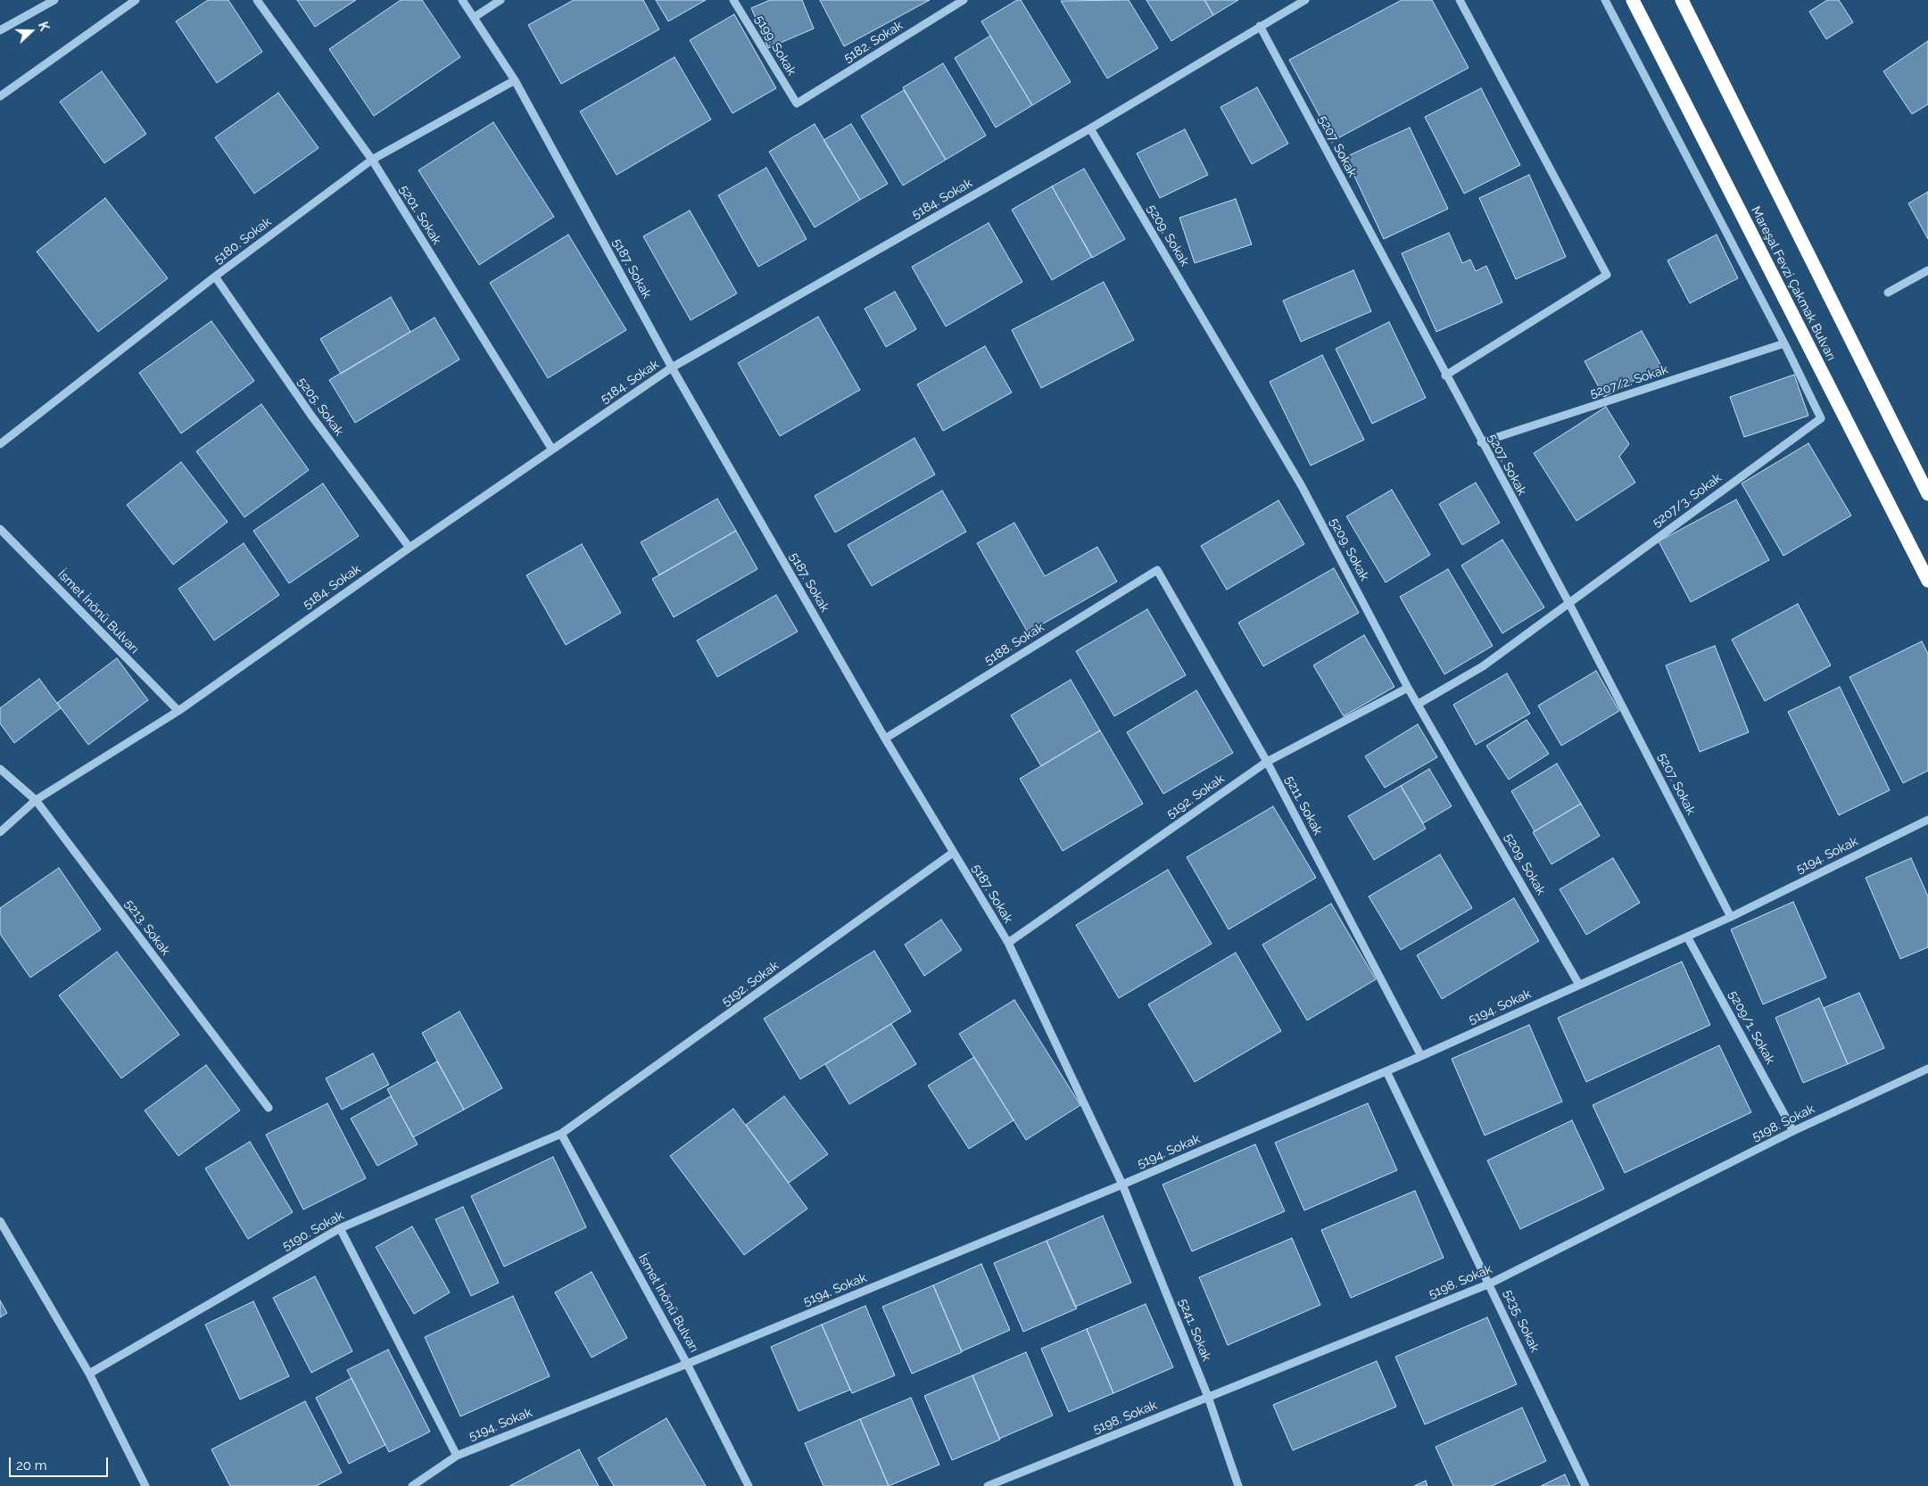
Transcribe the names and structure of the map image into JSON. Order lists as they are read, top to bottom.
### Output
{
  "streets": {
    "highway": ["Mareşal Fevzi Çakmak Bulvarı"],
    "street": [
      "5182. Sokak",
      "5199. Sokak",
      "5207. Sokak",
      "5184. Sokak",
      "5201. Sokak",
      "5209. Sokak",
      "5180. Sokak",
      "5187. Sokak",
      "5207/2. Sokak",
      "5205. Sokak",
      "5207/3. Sokak",
      "İsmet İnönü Bulvarı",
      "5188. Sokak",
      "5192. Sokak",
      "5211. Sokak",
      "5194. Sokak",
      "5213. Sokak",
      "5209/1. Sokak",
      "5198. Sokak",
      "5190. Sokak",
      "5235. Sokak",
      "5241. Sokak"
    ]
  },
  "crossings": [
    ["5182. Sokak", "5199. Sokak"],
    ["5207. Sokak", "5184. Sokak"],
    ["5207. Sokak", "5207/2. Sokak"],
    ["5207. Sokak", "5207/3. Sokak"],
    ["5207. Sokak", "5194. Sokak"],
    ["5184. Sokak", "5201. Sokak"],
    ["5184. Sokak", "5209. Sokak"],
    ["5184. Sokak", "5187. Sokak"],
    ["5184. Sokak", "5205. Sokak"],
    ["5184. Sokak", "İsmet İnönü Bulvarı"],
    ["5184. Sokak", "5213. Sokak"],
    ["5201. Sokak", "5180. Sokak"],
    ["5209. Sokak", "5207/3. Sokak"],
    ["5209. Sokak", "5192. Sokak"],
    ["5209. Sokak", "5194. Sokak"],
    ["5180. Sokak", "5187. Sokak"],
    ["5180. Sokak", "5205. Sokak"],
    ["5187. Sokak", "5188. Sokak"],
    ["5187. Sokak", "5192. Sokak"],
    ["5187. Sokak", "5194. Sokak"],
    ["5187. Sokak", "5241. Sokak"],
    ["5207/2. Sokak", "5207/3. Sokak"],
    ["İsmet İnönü Bulvarı", "5192. Sokak"],
    ["İsmet İnönü Bulvarı", "5194. Sokak"],
    ["İsmet İnönü Bulvarı", "5190. Sokak"],
    ["5188. Sokak", "5211. Sokak"],
    ["5192. Sokak", "5211. Sokak"],
    ["5192. Sokak", "5190. Sokak"],
    ["5211. Sokak", "5194. Sokak"],
    ["5194. Sokak", "5209/1. Sokak"],
    ["5194. Sokak", "5235. Sokak"],
    ["5194. Sokak", "5241. Sokak"],
    ["5209/1. Sokak", "5198. Sokak"],
    ["5198. Sokak", "5235. Sokak"],
    ["5198. Sokak", "5241. Sokak"]
  ],
  "scale_bar": "20 m",
  "north": "right"
}
